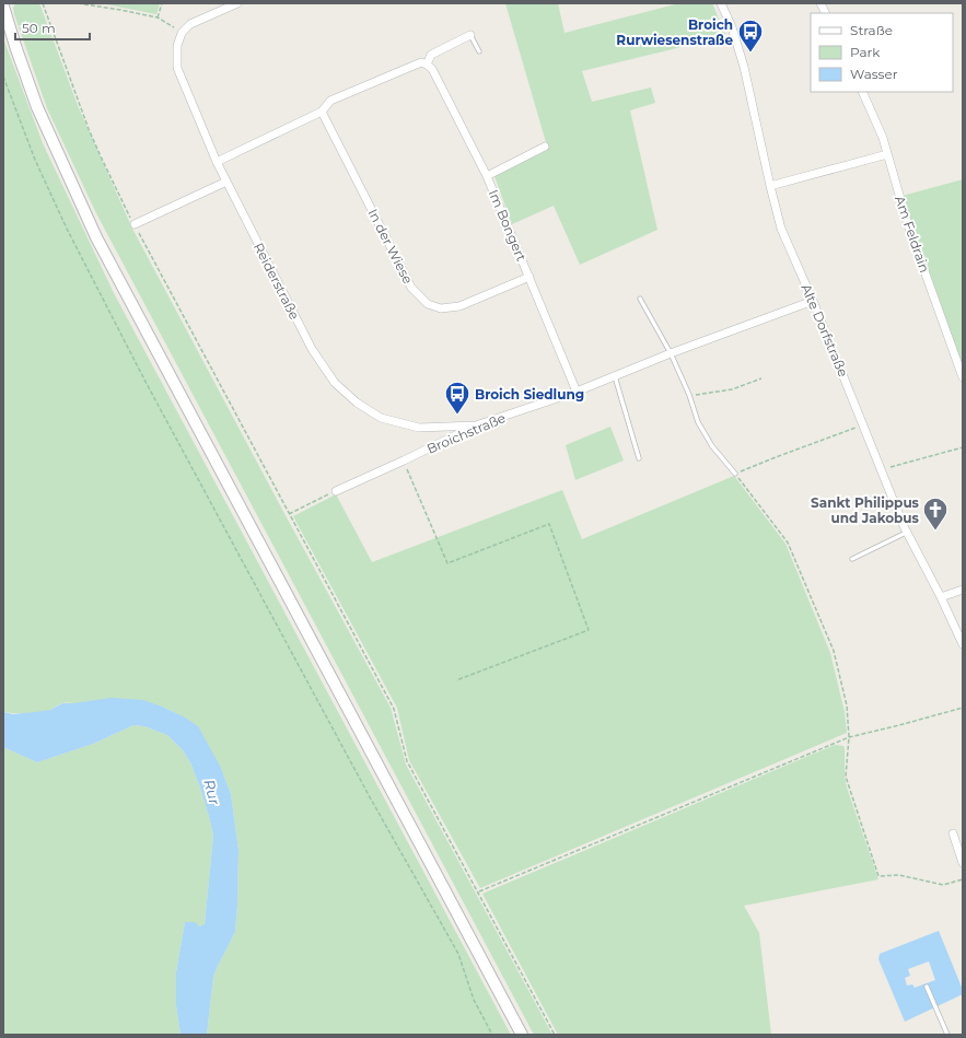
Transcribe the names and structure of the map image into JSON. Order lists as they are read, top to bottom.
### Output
{
  "streets": {
    "street": [
      "Im Bongert",
      "Am Feldrain",
      "In der Wiese",
      "Reiderstraße",
      "Alte Dorfstraße",
      "Broichstraße"
    ]
  },
  "crossings": [
    ["Im Bongert", "In der Wiese"],
    ["Im Bongert", "Broichstraße"],
    ["Reiderstraße", "Broichstraße"],
    ["Alte Dorfstraße", "Broichstraße"]
  ],
  "water": ["Rur"],
  "places": {
    "bus stop": ["Broich Rurwiesenstraße", "Broich Siedlung"],
    "church": ["Sankt Philippus und Jakobus"]
  },
  "legend": ["Straße", "Park", "Wasser"],
  "scale_bar": "50 m"
}
